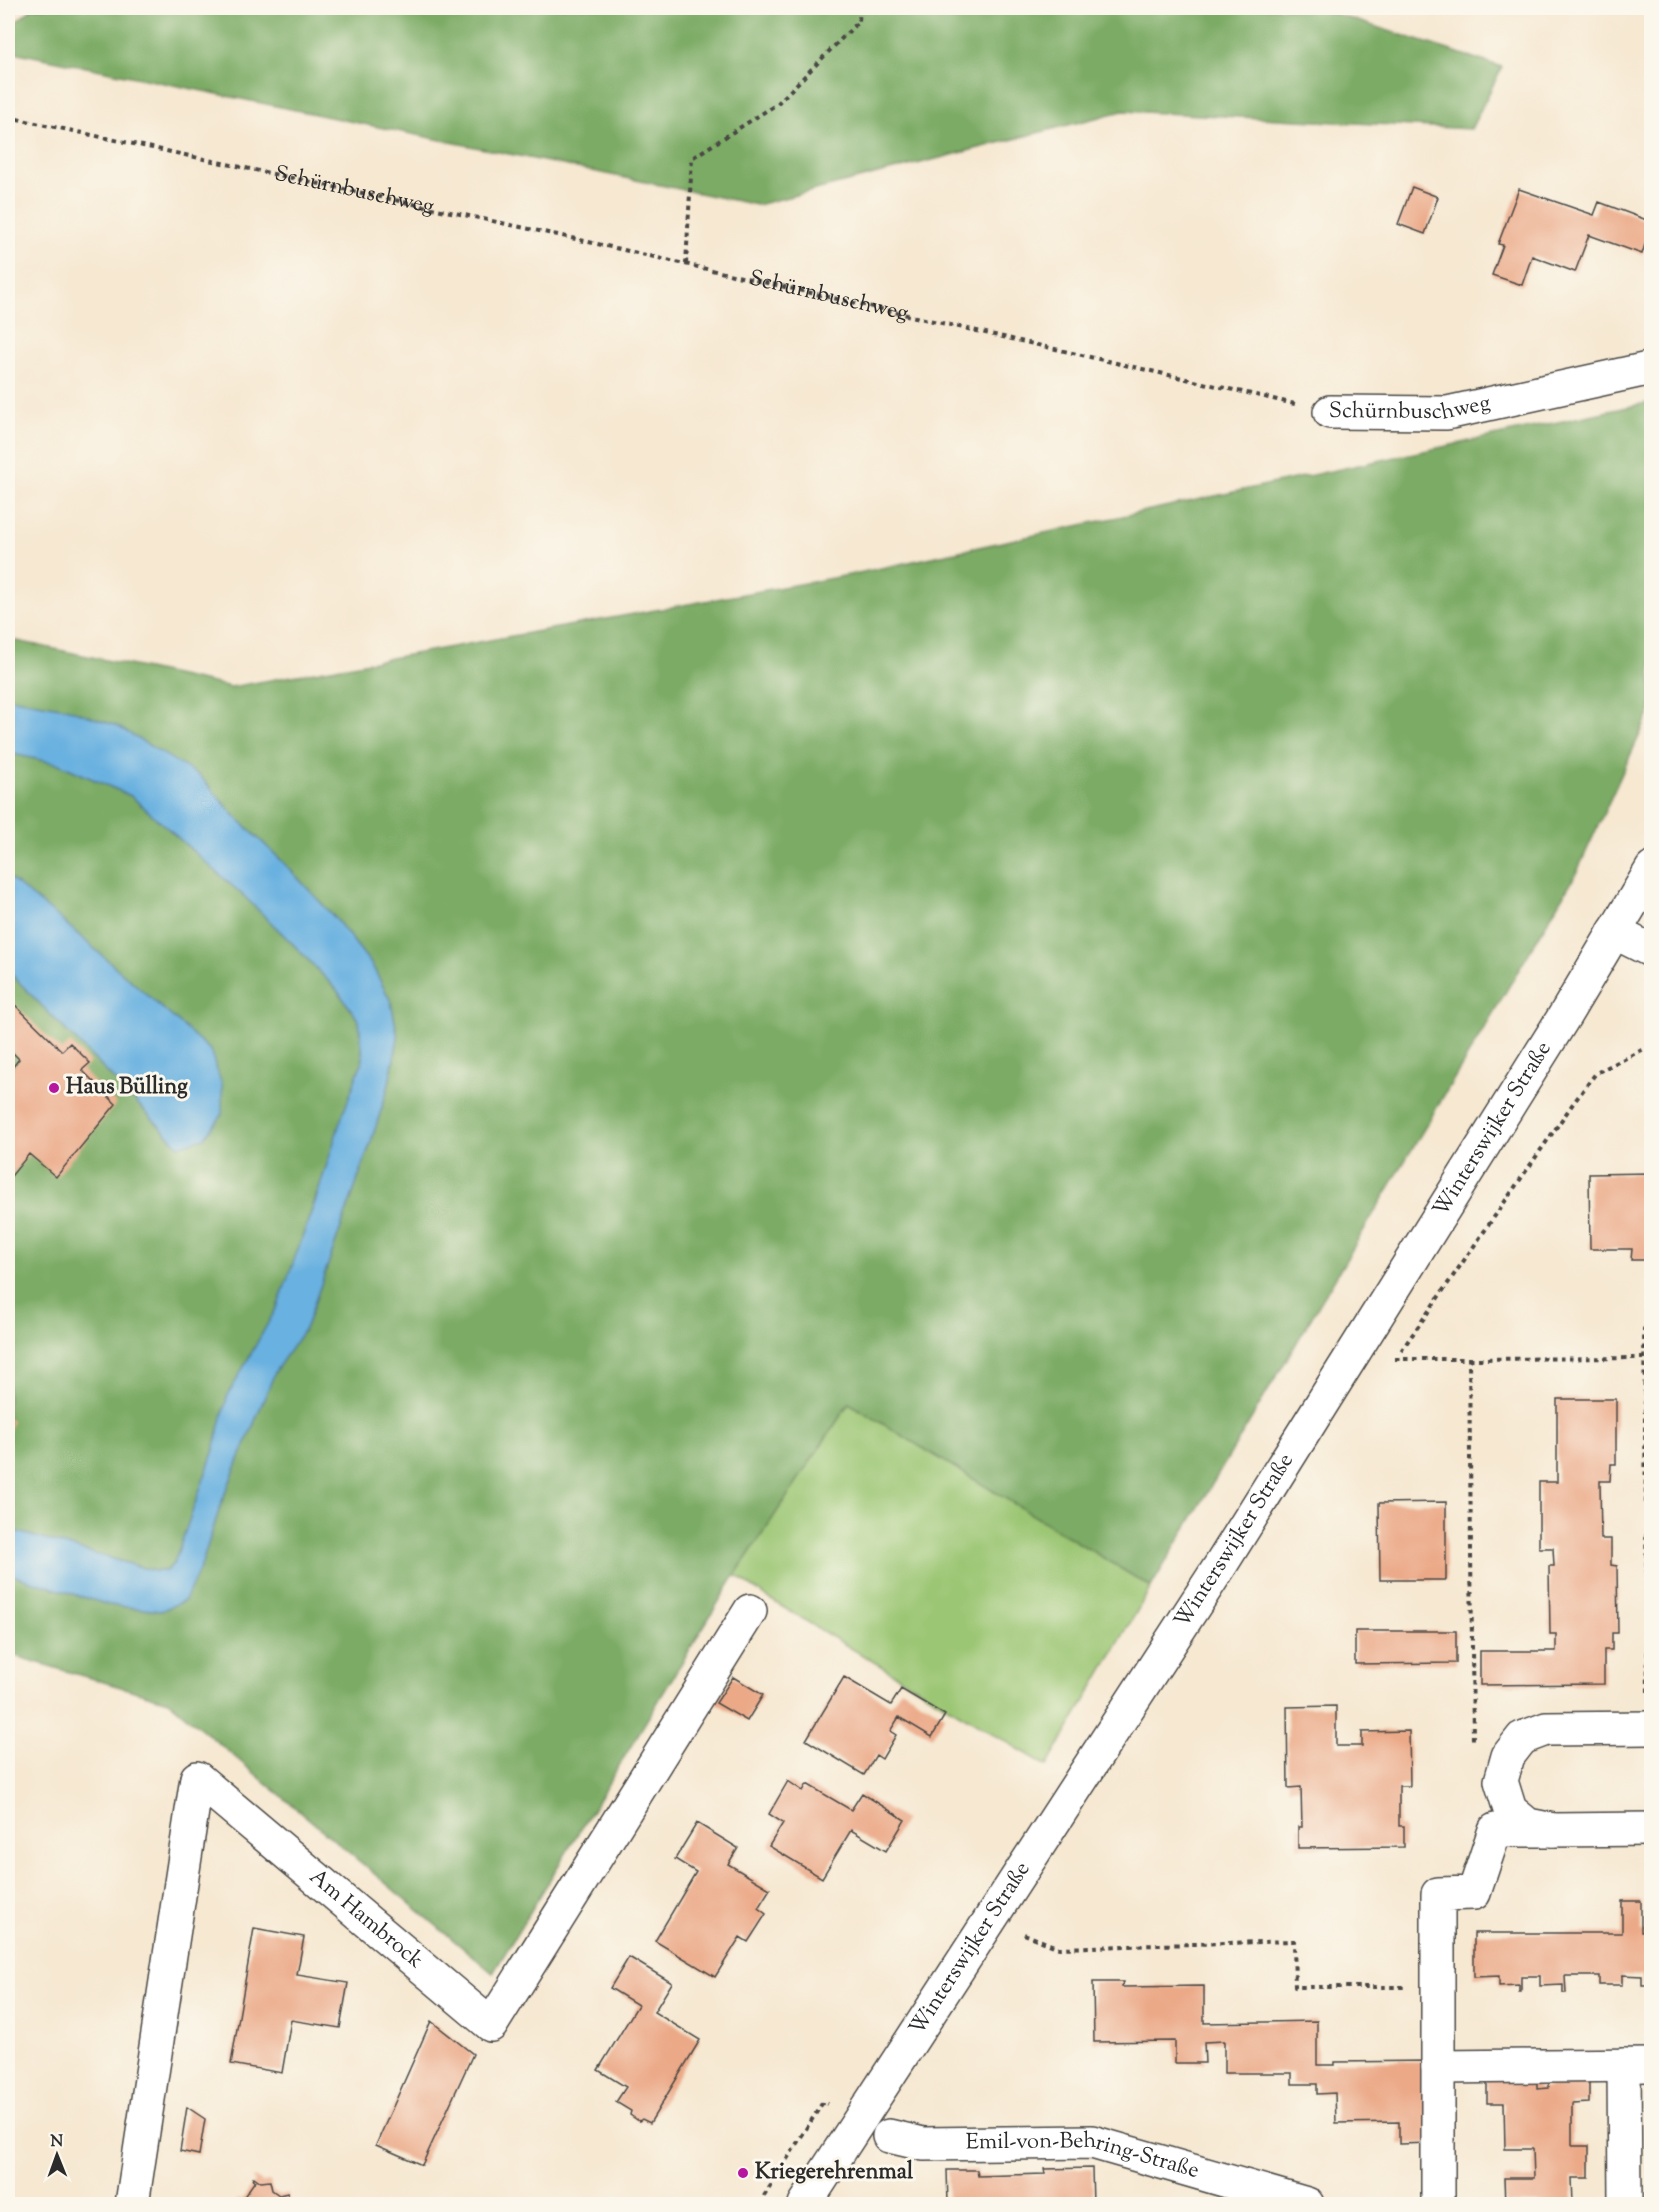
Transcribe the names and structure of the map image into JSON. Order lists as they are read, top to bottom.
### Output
{
  "streets": {
    "street": [
      "Schürnbuschweg",
      "Winterswijker Straße",
      "Am Hambrock",
      "Emil-von-Behring-Straße"
    ]
  },
  "places": ["Haus Bülling", "Kriegerehrenmal"],
  "north": "top"
}
